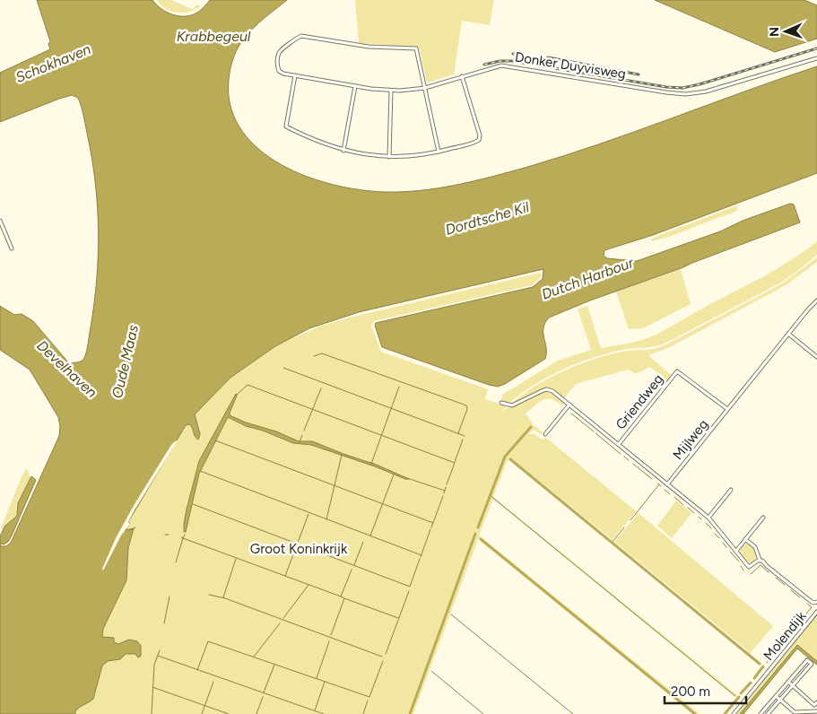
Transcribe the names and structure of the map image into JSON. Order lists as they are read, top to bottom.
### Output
{
  "streets": {
    "street": [
      "Donker Duyvisweg",
      "Griendweg",
      "Mijlweg",
      "Molendijk"
    ]
  },
  "crossings": [
    ["Griendweg", "Mijlweg"]
  ],
  "water": [
    "Krabbegeul",
    "Schokhaven",
    "Dordtsche Kil",
    "Dutch Harbour",
    "Oude Maas",
    "Develhaven"
  ],
  "parks": ["Groot Koninkrijk"],
  "scale_bar": "200 m",
  "north": "left"
}
